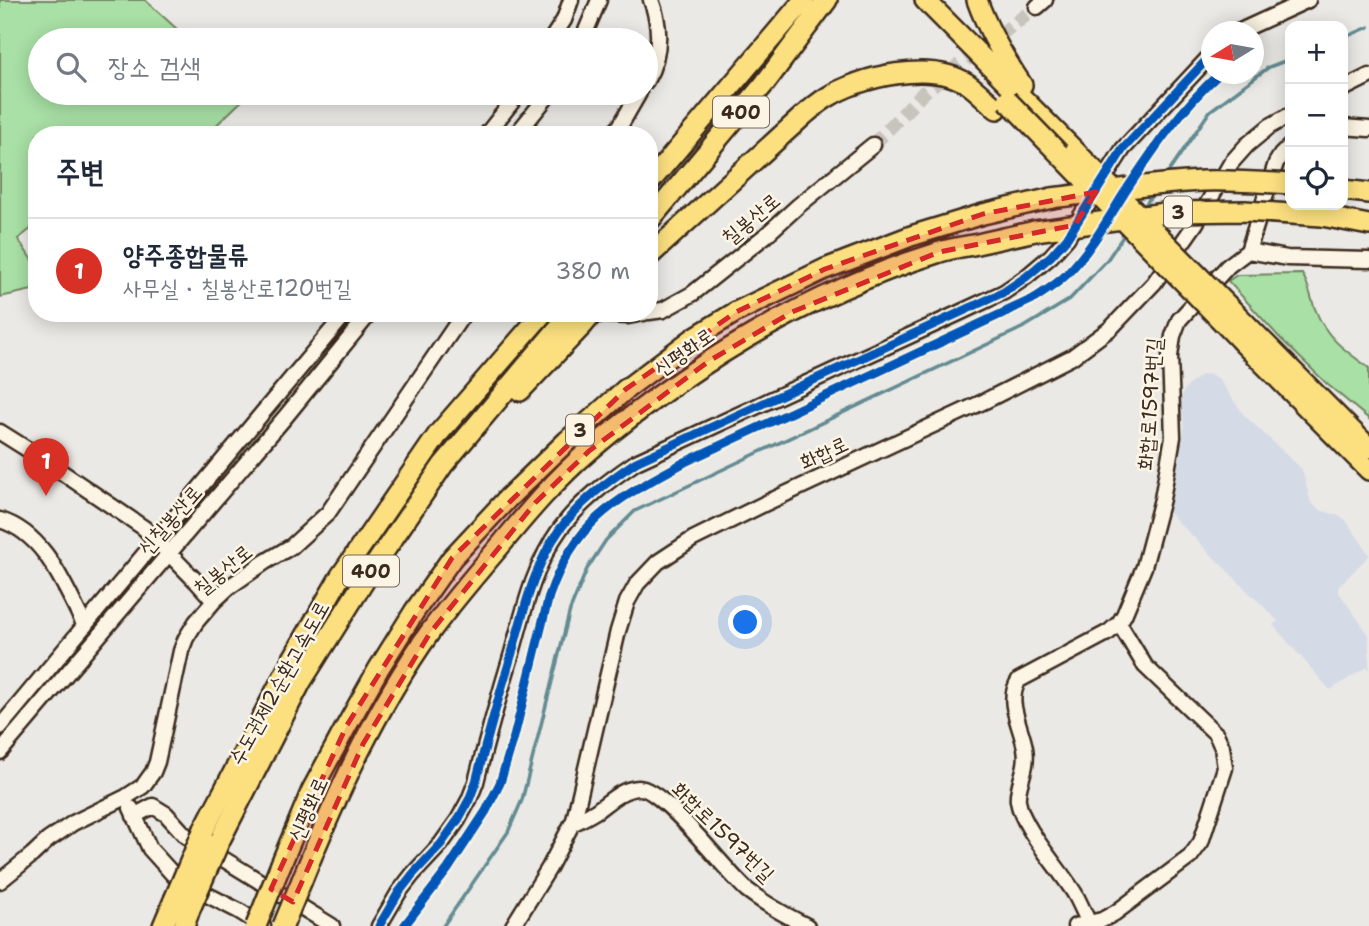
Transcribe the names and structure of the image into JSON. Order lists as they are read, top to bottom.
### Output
{
  "streets": {
    "highway": [
      "400",
      "3",
      "신평화로",
      "수도권제2순환고속도로"
    ],
    "street": [
      "칠봉산로",
      "화합로1597번길",
      "화합로",
      "신칠봉산로"
    ]
  },
  "crossings": [
    ["화합로1597번길", "화합로"]
  ],
  "north": "left",
  "page": {
    "map_buttons": ["+", "−"],
    "search": "장소 검색",
    "heading": "주변",
    "list": [
      {
        "mark": "1",
        "name": "양주종합물류",
        "note": "사무실 · 칠봉산로120번길",
        "value": "380 m"
      }
    ],
    "pins": "1"
  }
}
